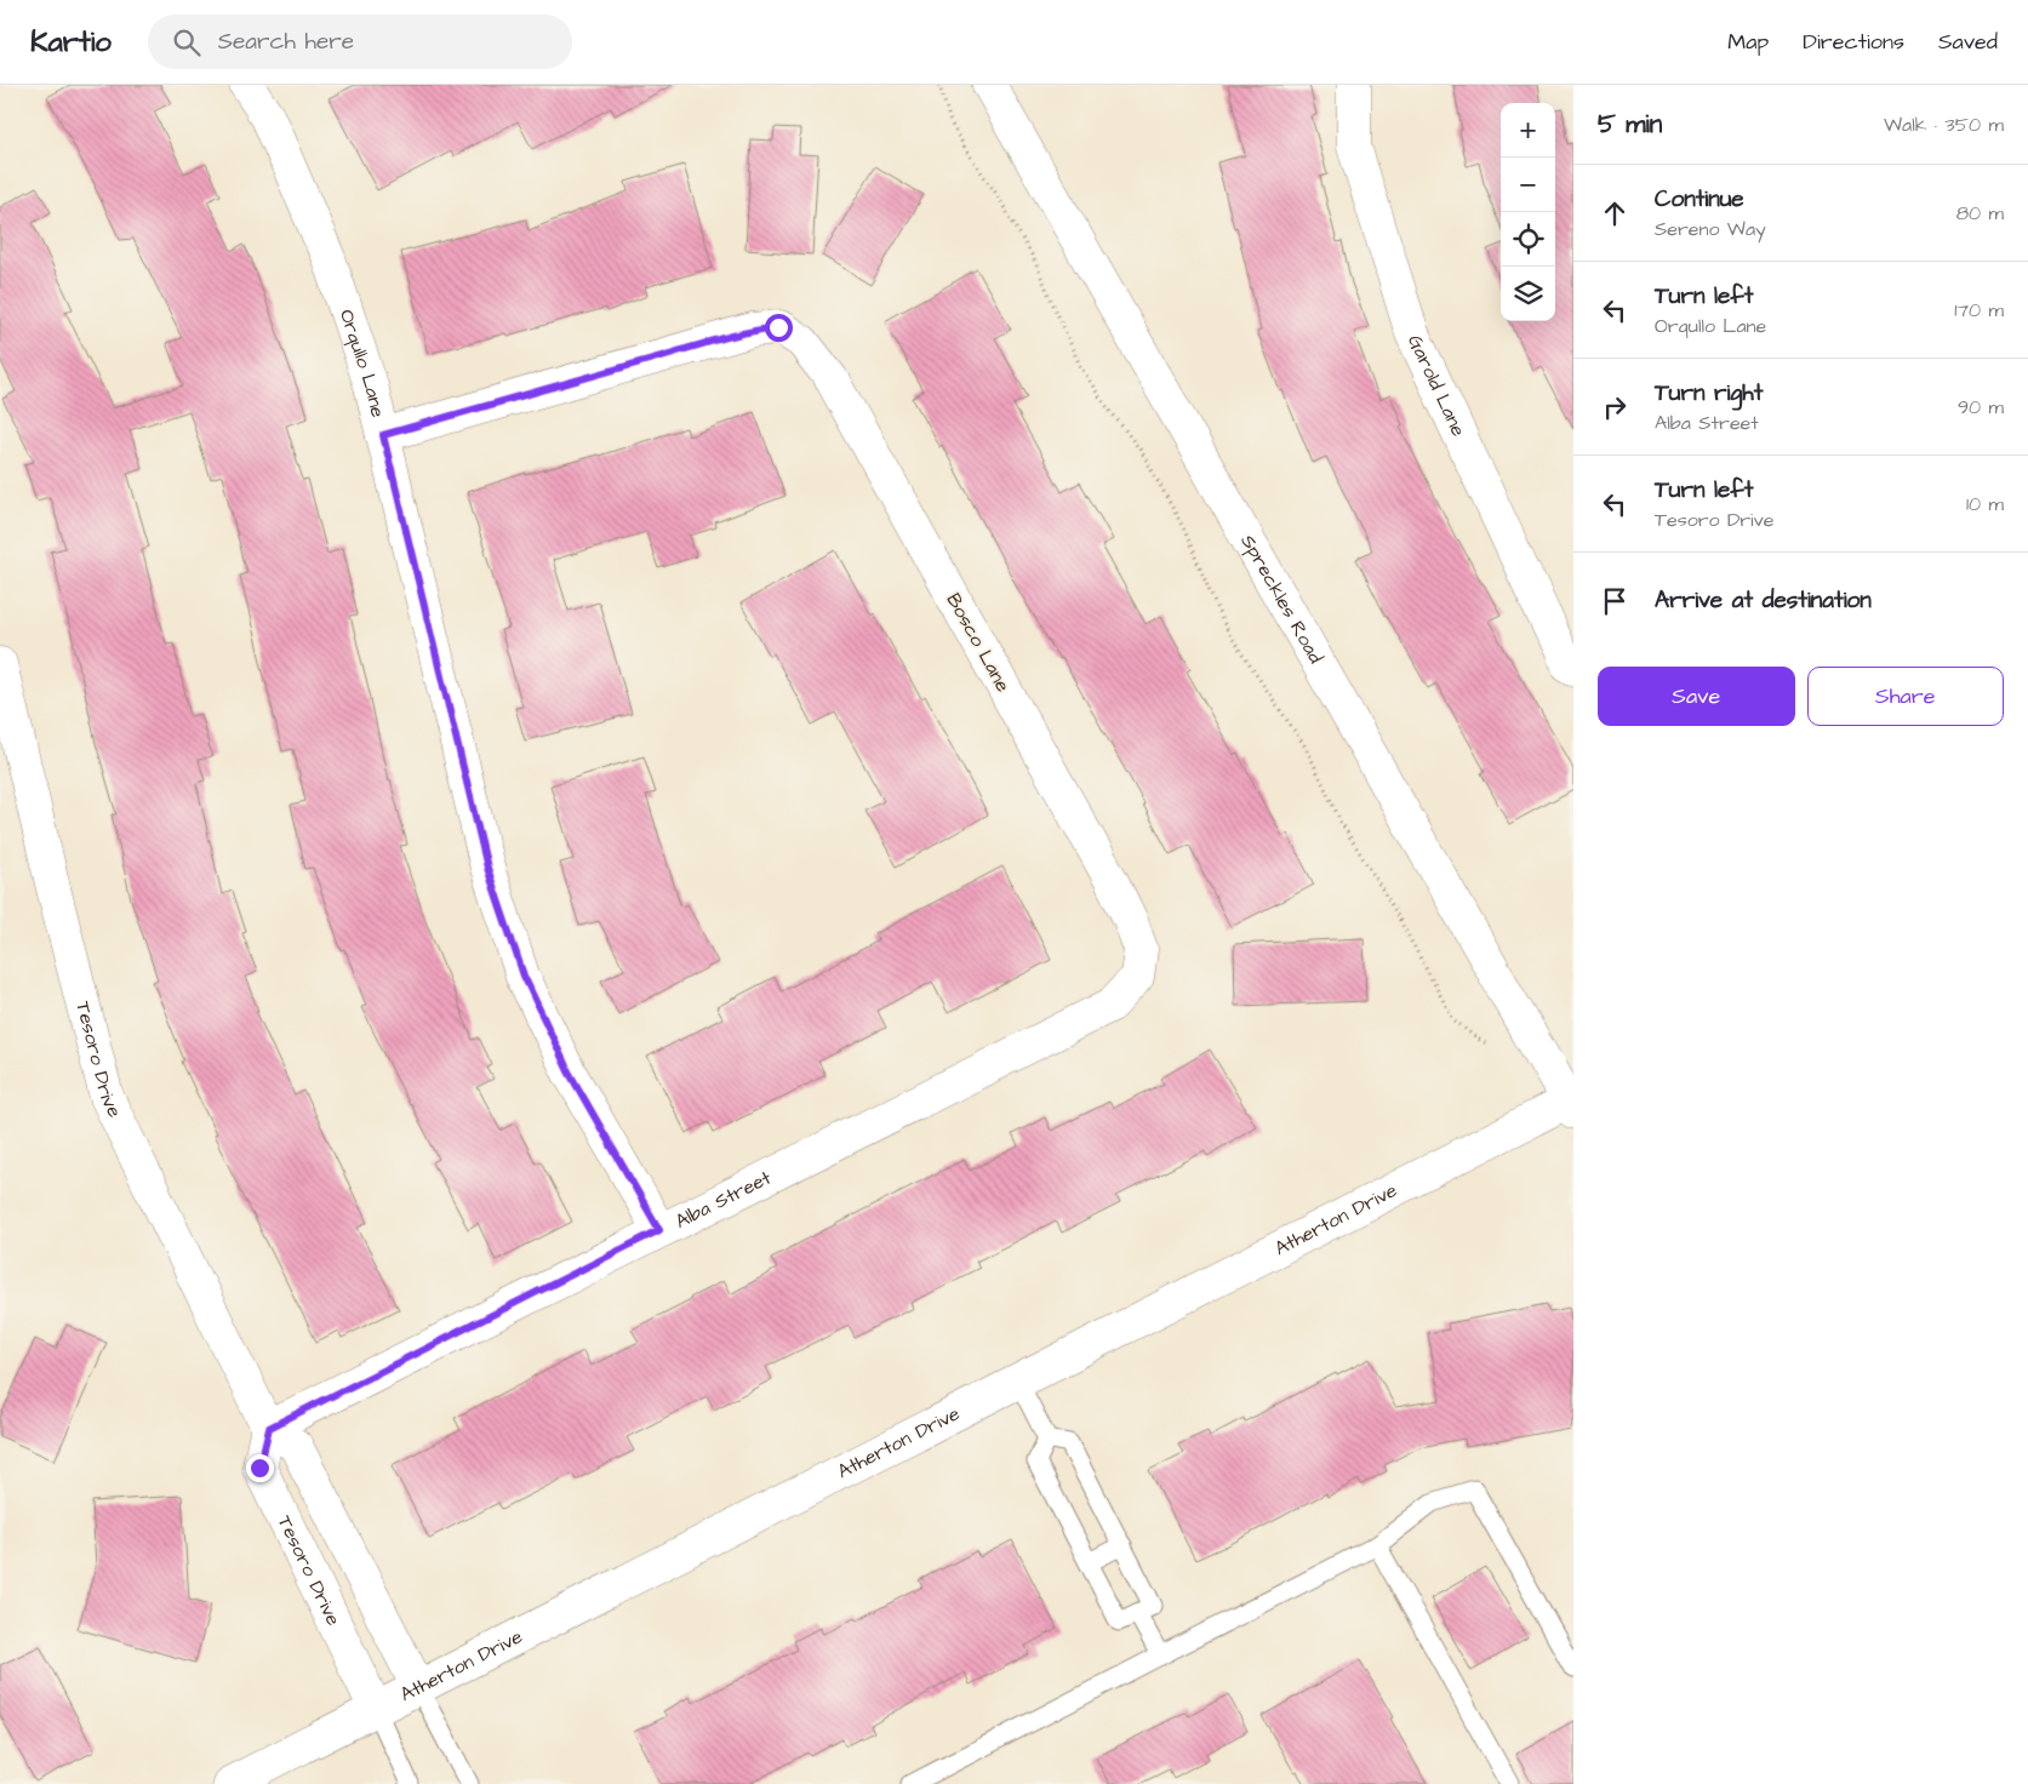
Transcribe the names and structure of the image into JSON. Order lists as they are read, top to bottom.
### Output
{
  "streets": {
    "street": [
      "Orqullo Lane",
      "Garold Lane",
      "Spreckles Road",
      "Bosco Lane",
      "Tesoro Drive",
      "Alba Street",
      "Atherton Drive"
    ]
  },
  "crossings": [
    ["Orqullo Lane", "Bosco Lane"],
    ["Orqullo Lane", "Alba Street"],
    ["Spreckles Road", "Atherton Drive"],
    ["Bosco Lane", "Alba Street"],
    ["Tesoro Drive", "Alba Street"],
    ["Tesoro Drive", "Atherton Drive"]
  ],
  "page": {
    "header": "Kartio",
    "search": "Search here",
    "nav": ["Map", "Directions", "Saved"],
    "heading": ["5 min", "Walk · 350 m"],
    "map_buttons": ["+", "−"],
    "list": [
      ["Continue", "Sereno Way", "80 m"],
      ["Turn left", "Orqullo Lane", "170 m"],
      ["Turn right", "Alba Street", "90 m"],
      ["Turn left", "Tesoro Drive", "10 m"],
      "Arrive at destination"
    ],
    "buttons": ["Save", "Share"]
  }
}
